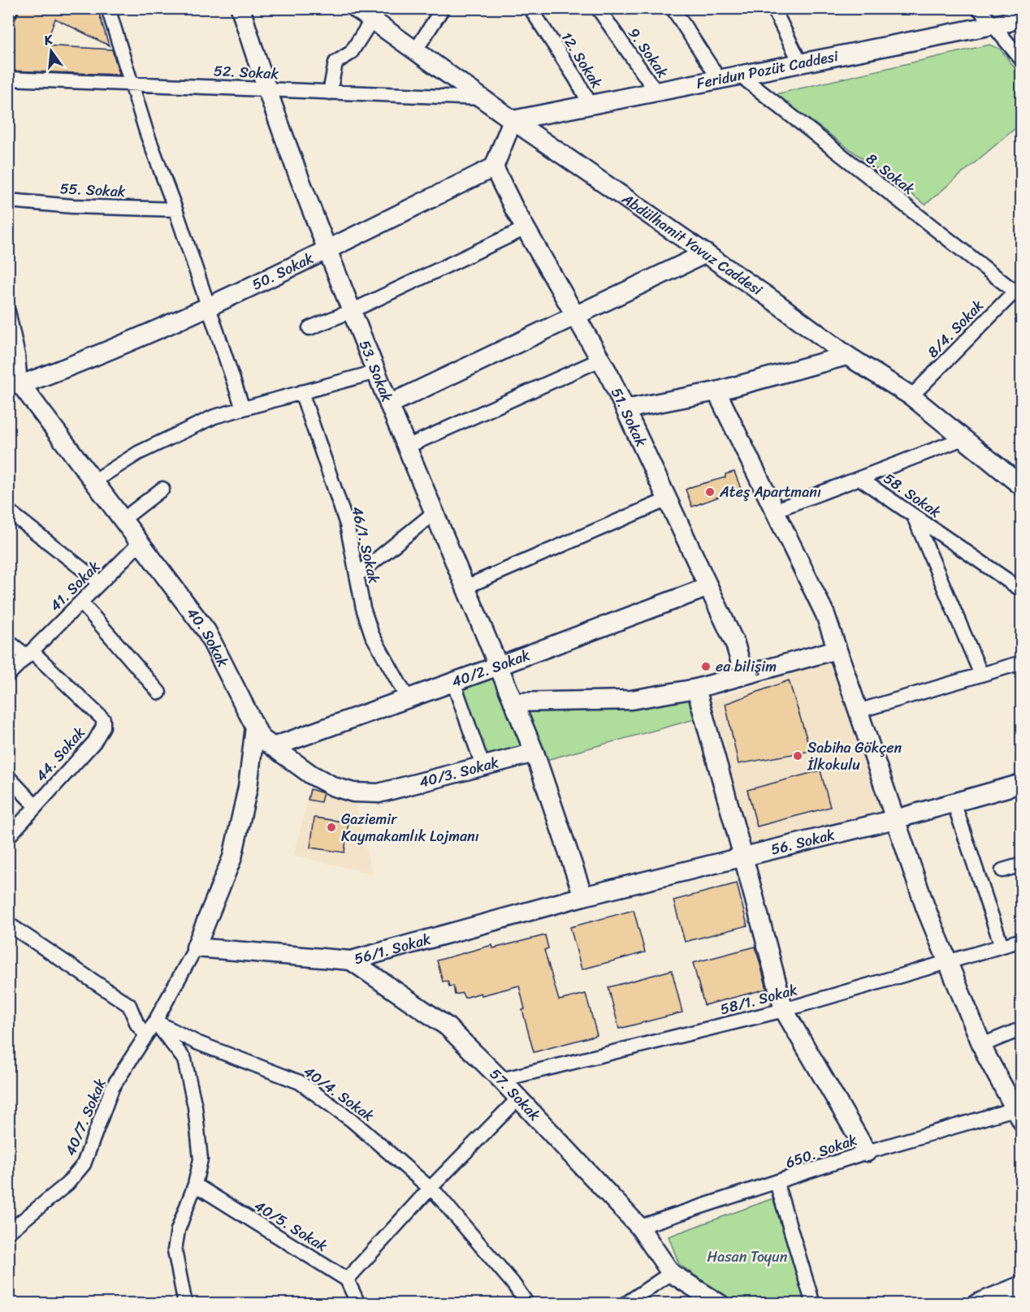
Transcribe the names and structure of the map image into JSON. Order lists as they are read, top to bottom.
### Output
{
  "streets": {
    "street": [
      "9. Sokak",
      "12. Sokak",
      "Feridun Pozüt Caddesi",
      "52. Sokak",
      "8. Sokak",
      "55. Sokak",
      "Abdülhamit Yavuz Caddesi",
      "50. Sokak",
      "8/4. Sokak",
      "53. Sokak",
      "51. Sokak",
      "58. Sokak",
      "46/1. Sokak",
      "41. Sokak",
      "40. Sokak",
      "40/2. Sokak",
      "44. Sokak",
      "40/3. Sokak",
      "56. Sokak",
      "56/1. Sokak",
      "58/1. Sokak",
      "40/4. Sokak",
      "57. Sokak",
      "40/7. Sokak",
      "650. Sokak",
      "40/5. Sokak"
    ]
  },
  "crossings": [
    ["9. Sokak", "Feridun Pozüt Caddesi"],
    ["12. Sokak", "Feridun Pozüt Caddesi"],
    ["Feridun Pozüt Caddesi", "8. Sokak"],
    ["Feridun Pozüt Caddesi", "Abdülhamit Yavuz Caddesi"],
    ["52. Sokak", "Abdülhamit Yavuz Caddesi"],
    ["52. Sokak", "53. Sokak"],
    ["8. Sokak", "8/4. Sokak"],
    ["Abdülhamit Yavuz Caddesi", "8/4. Sokak"],
    ["Abdülhamit Yavuz Caddesi", "53. Sokak"],
    ["50. Sokak", "53. Sokak"],
    ["50. Sokak", "51. Sokak"],
    ["50. Sokak", "40. Sokak"],
    ["53. Sokak", "51. Sokak"],
    ["51. Sokak", "40/2. Sokak"],
    ["46/1. Sokak", "40/2. Sokak"],
    ["41. Sokak", "40. Sokak"],
    ["41. Sokak", "44. Sokak"],
    ["40. Sokak", "40/3. Sokak"],
    ["40/2. Sokak", "40/3. Sokak"],
    ["56. Sokak", "56/1. Sokak"],
    ["56/1. Sokak", "57. Sokak"],
    ["58/1. Sokak", "57. Sokak"],
    ["40/4. Sokak", "40/7. Sokak"],
    ["57. Sokak", "650. Sokak"]
  ],
  "parks": ["Hasan Toyun"],
  "places": [
    "Ateş Apartmanı",
    "ea bilişim",
    "Sabiha Gökçen İlkokulu",
    "Gaziemir Kaymakamlık Lojmanı"
  ],
  "north": "top"
}
